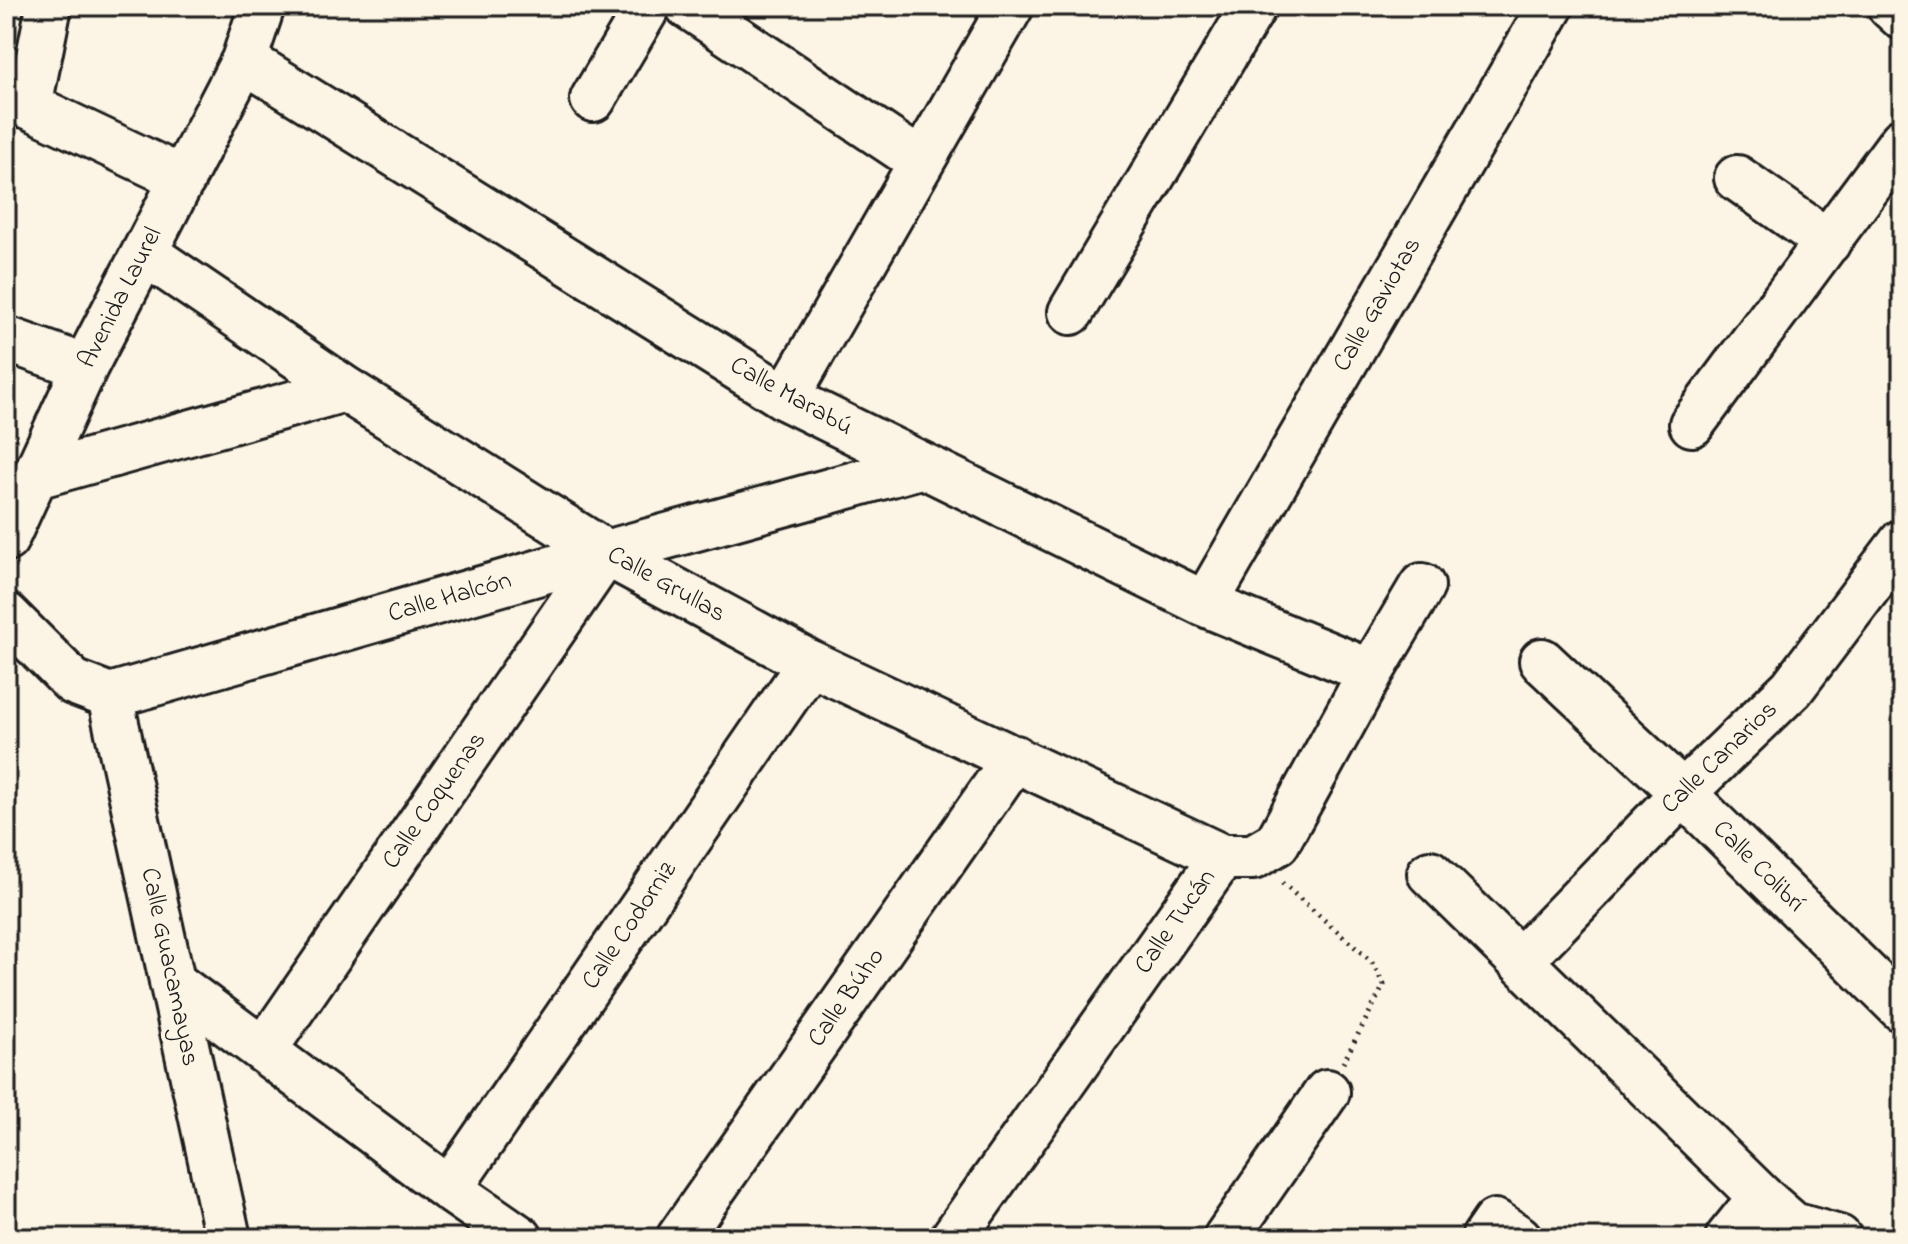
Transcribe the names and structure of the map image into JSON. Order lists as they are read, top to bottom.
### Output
{
  "streets": {
    "street": [
      "Avenida Laurel",
      "Calle Gaviotas",
      "Calle Marabú",
      "Calle Grullas",
      "Calle Halcón",
      "Calle Canarios",
      "Calle Coquenas",
      "Calle Colibrí",
      "Calle Tucán",
      "Calle Codorniz",
      "Calle Guacamayas",
      "Calle Búho"
    ]
  },
  "crossings": [
    ["Avenida Laurel", "Calle Marabú"],
    ["Avenida Laurel", "Calle Grullas"],
    ["Calle Gaviotas", "Calle Marabú"],
    ["Calle Marabú", "Calle Halcón"],
    ["Calle Marabú", "Calle Tucán"],
    ["Calle Grullas", "Calle Halcón"],
    ["Calle Grullas", "Calle Coquenas"],
    ["Calle Grullas", "Calle Tucán"],
    ["Calle Grullas", "Calle Codorniz"],
    ["Calle Grullas", "Calle Búho"],
    ["Calle Halcón", "Calle Coquenas"],
    ["Calle Halcón", "Calle Guacamayas"],
    ["Calle Canarios", "Calle Colibrí"]
  ]
}
